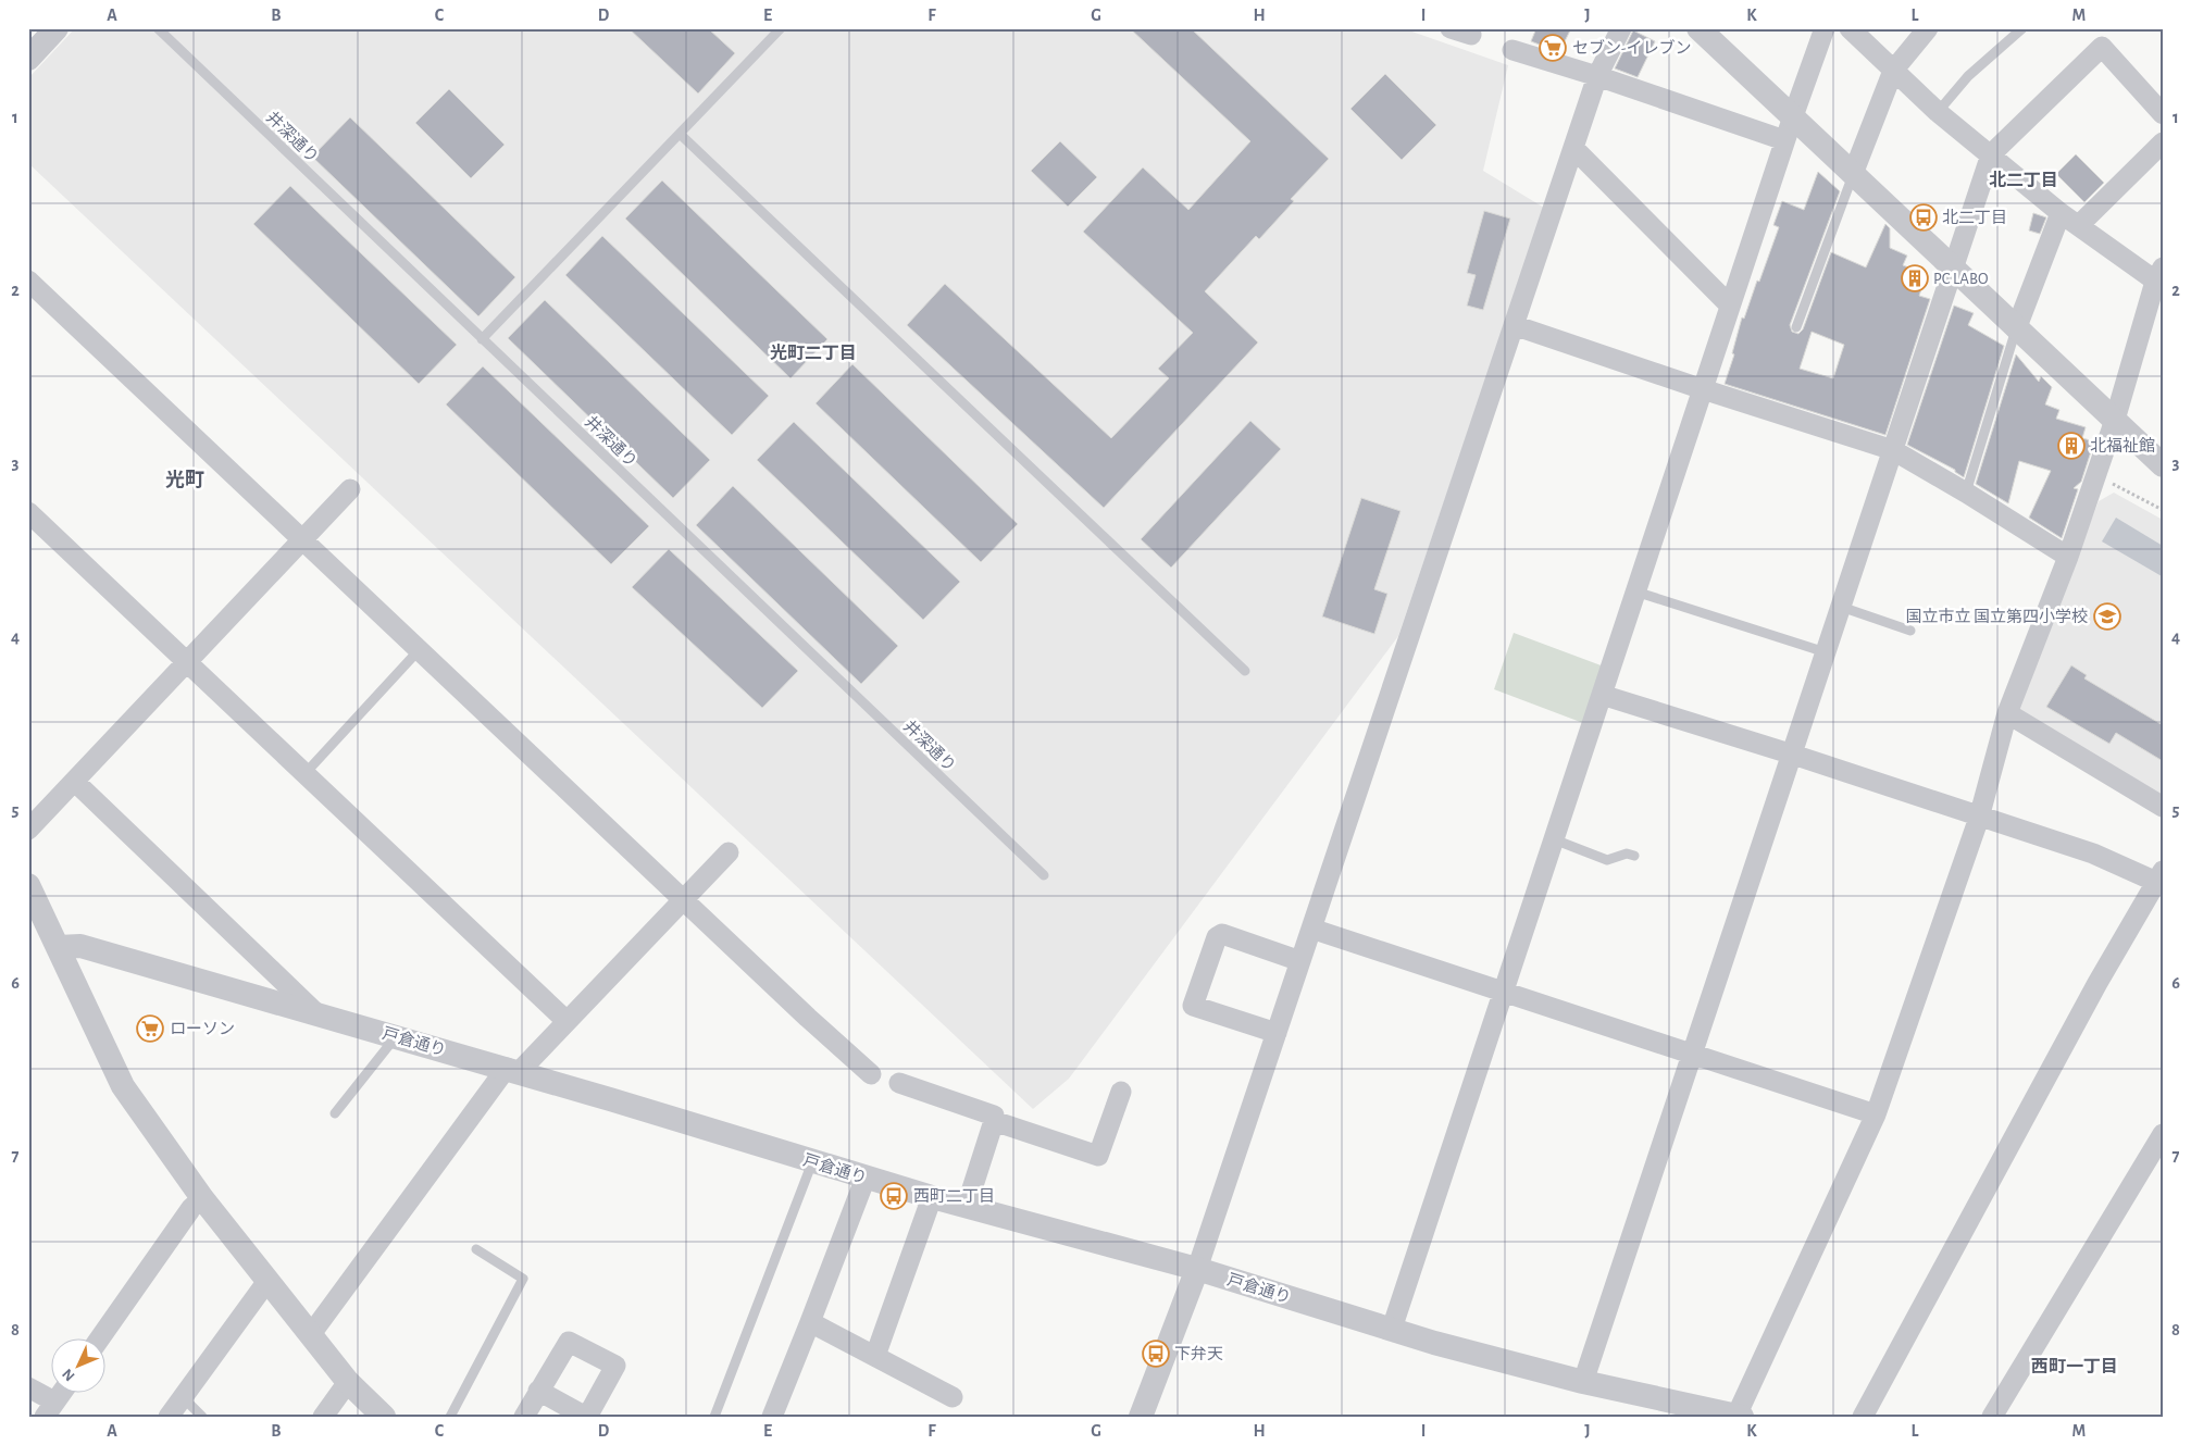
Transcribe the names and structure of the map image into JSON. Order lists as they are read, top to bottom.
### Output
{
  "streets": {
    "street": ["戸倉通り"],
    "lane": ["井深通り"]
  },
  "districts": [
    "北二丁目",
    "光町二丁目",
    "光町",
    "西町一丁目"
  ],
  "places": {
    "supermarket": ["セブン-イレブン", "ローソン"],
    "bus stop": ["北二丁目", "西町二丁目", "下弁天"],
    "building": ["PC LABO", "北福祉館"],
    "school or university": ["国立市立 国立第四小学校"]
  },
  "north": "bottom left",
  "grid": {
    "columns": [
      "A",
      "B",
      "C",
      "D",
      "E",
      "F",
      "G",
      "H",
      "I",
      "J",
      "K",
      "L",
      "M"
    ],
    "rows": [
      "1",
      "2",
      "3",
      "4",
      "5",
      "6",
      "7",
      "8"
    ]
  }
}
